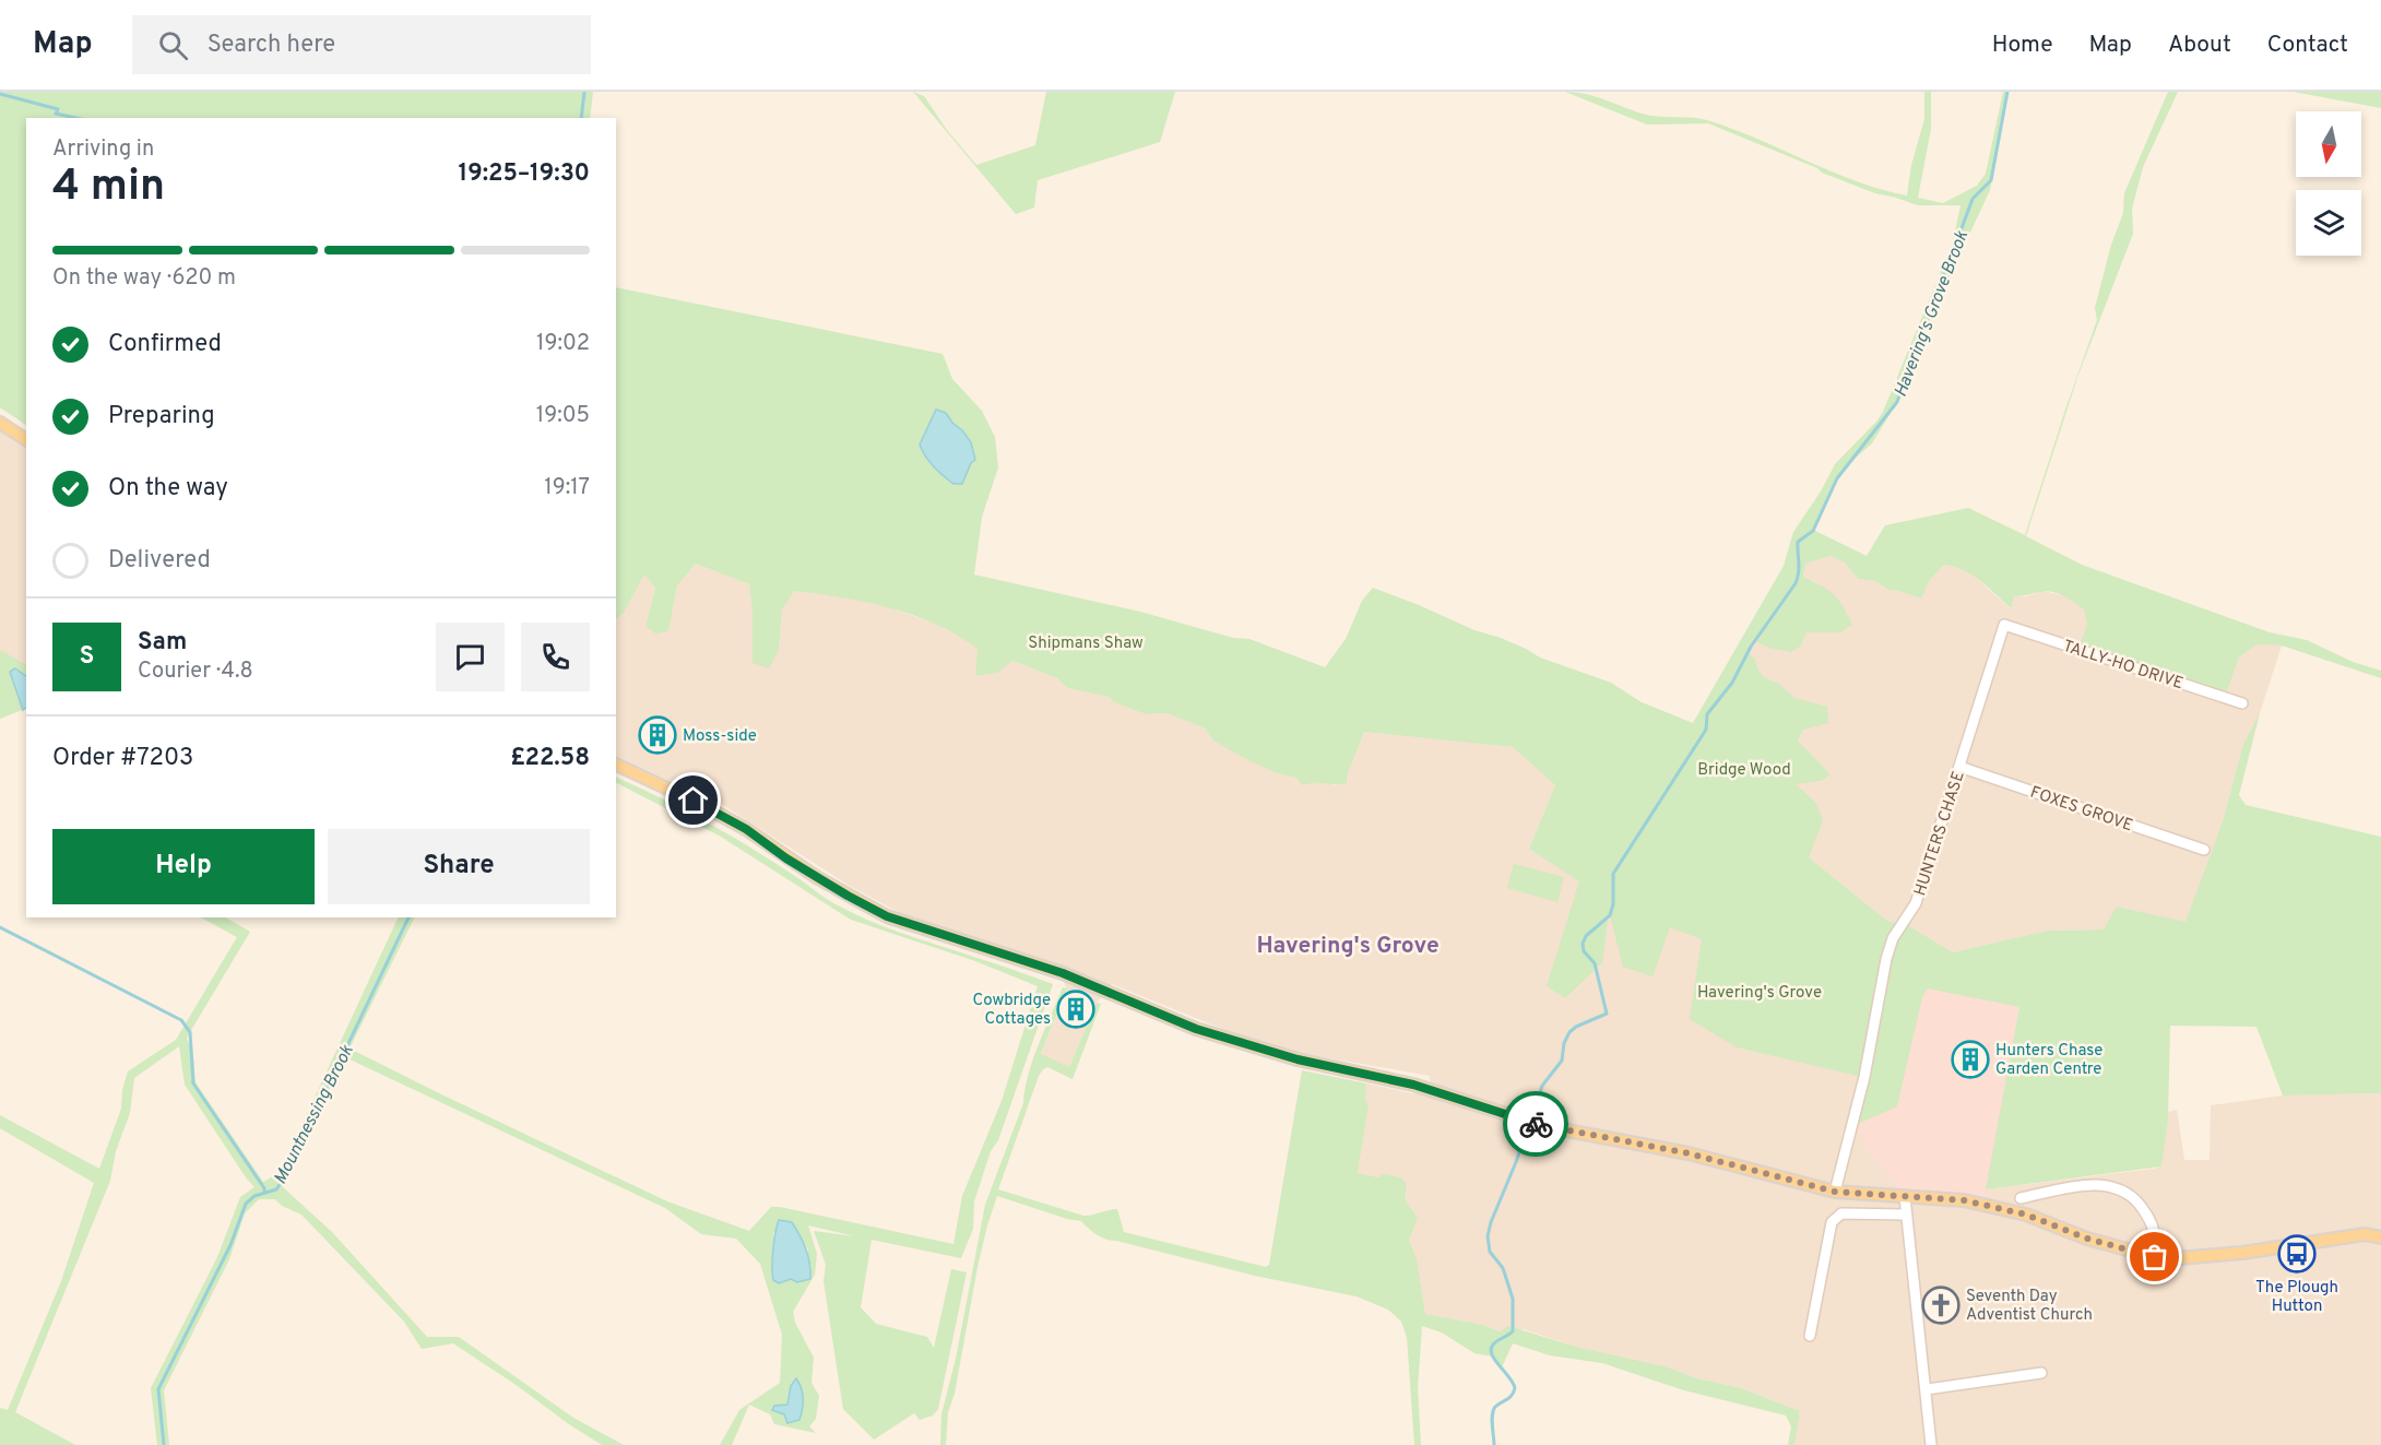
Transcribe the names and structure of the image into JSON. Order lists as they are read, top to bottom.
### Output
{
  "streets": {
    "street": ["TALLY-HO DRIVE", "FOXES GROVE", "HUNTERS CHASE"]
  },
  "crossings": [
    ["TALLY-HO DRIVE", "HUNTERS CHASE"],
    ["FOXES GROVE", "HUNTERS CHASE"]
  ],
  "districts": ["Havering's Grove"],
  "water": ["Havering's Grove Brook", "Mountnessing Brook"],
  "parks": ["Shipmans Shaw", "Bridge Wood", "Havering's Grove"],
  "places": {
    "building": ["Moss-side", "Cowbridge Cottages", "Hunters Chase Garden Centre"],
    "bus stop": ["The Plough Hutton"],
    "church": ["Seventh Day Adventist Church"]
  },
  "north": "bottom",
  "page": {
    "header": "Map",
    "search": "Search here",
    "nav": [
      "Home",
      "Map",
      "About",
      "Contact"
    ],
    "heading": ["4 min", "Arriving in", "19:25–19:30"],
    "panel": [
      "Sam",
      "Courier · 4.8",
      "Order #7203",
      "£22.58"
    ],
    "bar": "On the way · 620 m",
    "list": [
      ["Confirmed", "19:02"],
      ["Preparing", "19:05"],
      ["On the way", "19:17"],
      "Delivered"
    ],
    "round": "S",
    "buttons": ["Help", "Share"]
  }
}
